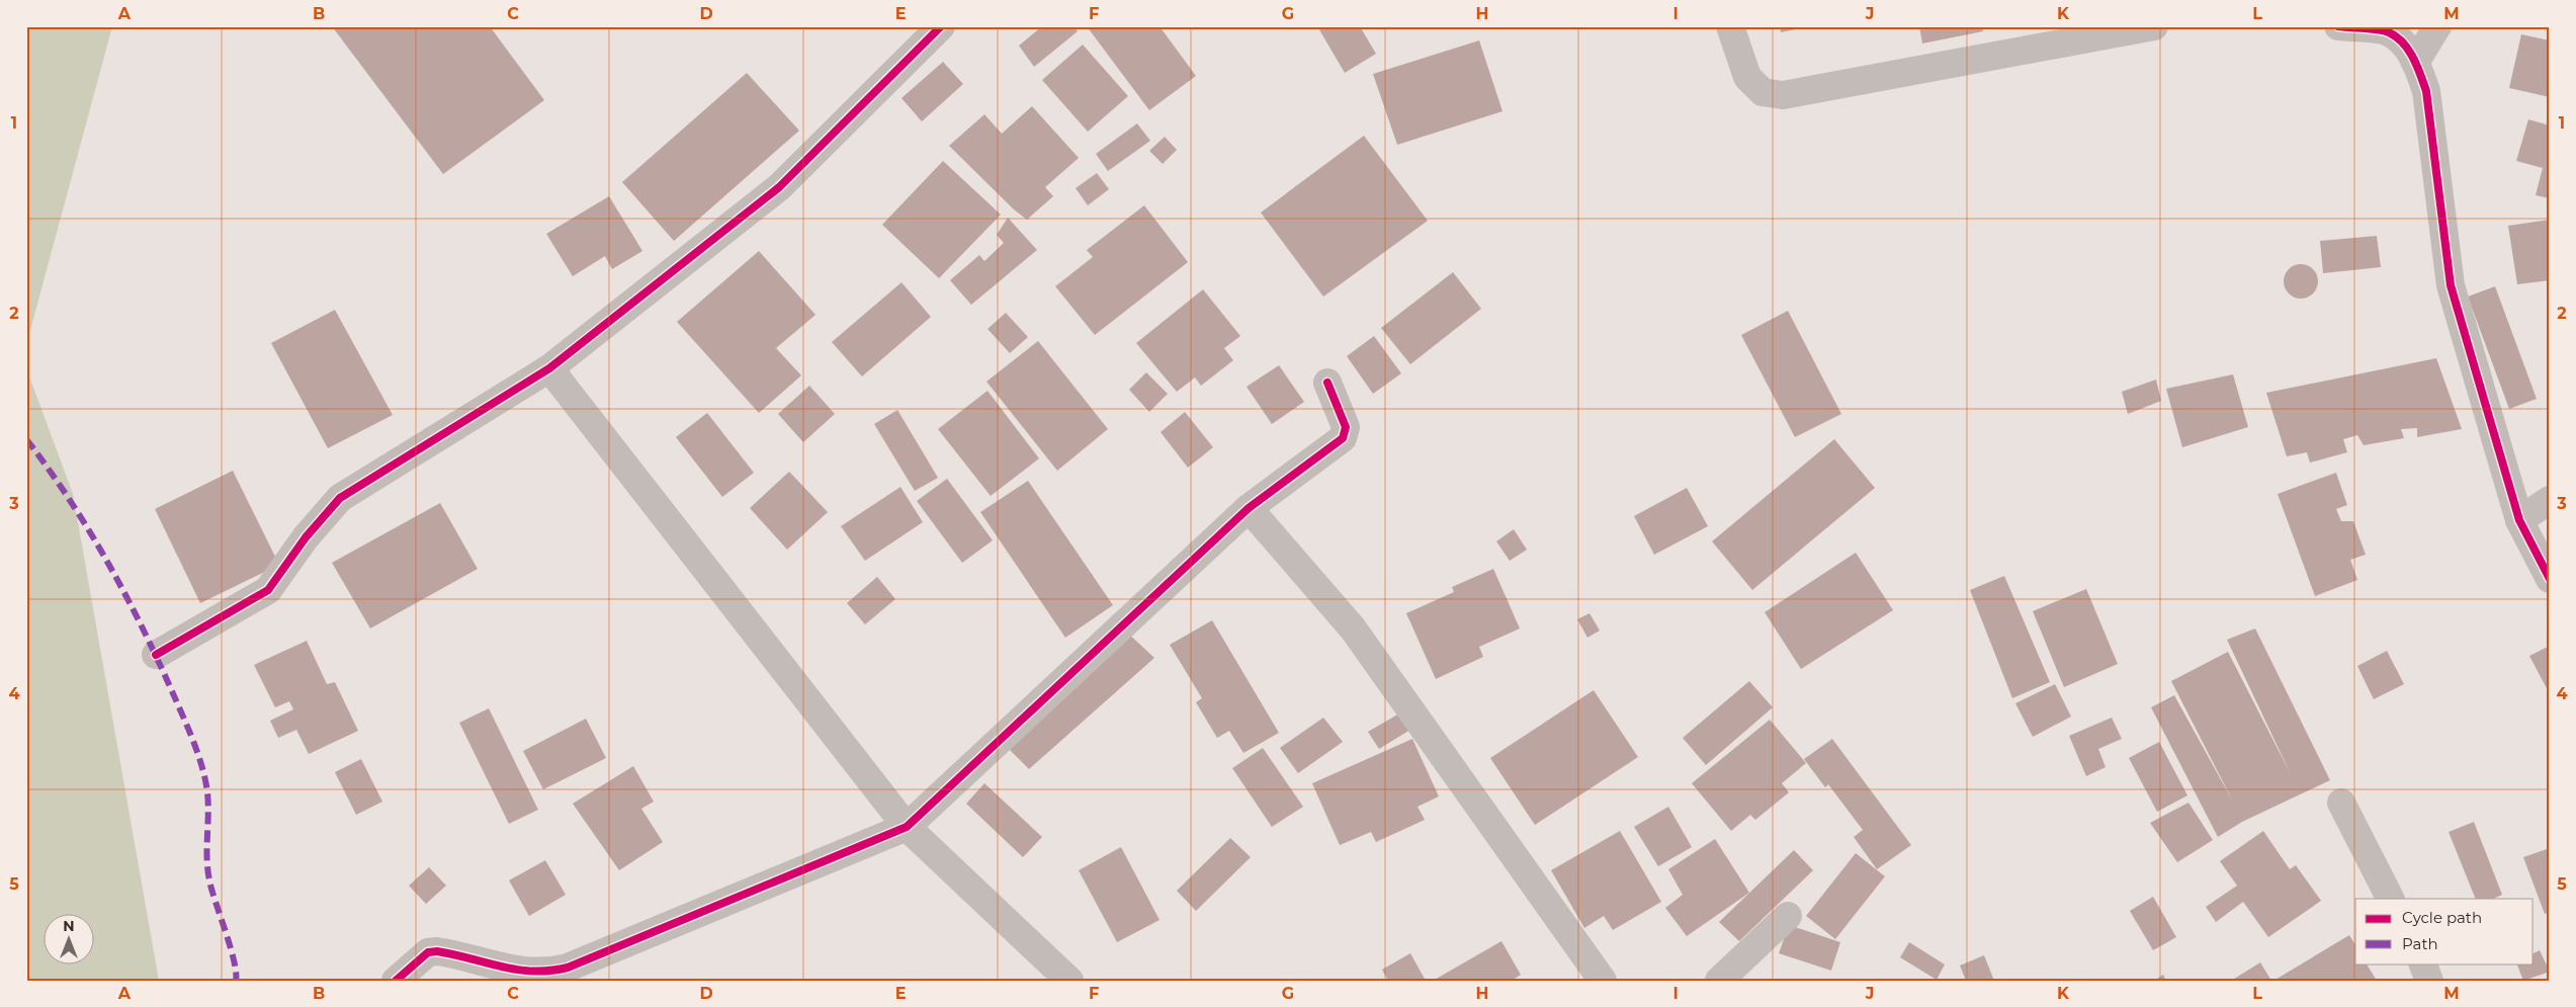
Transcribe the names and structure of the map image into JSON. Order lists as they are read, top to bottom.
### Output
{
  "legend": ["Cycle path", "Path"],
  "north": "top",
  "grid": {
    "columns": [
      "A",
      "B",
      "C",
      "D",
      "E",
      "F",
      "G",
      "H",
      "I",
      "J",
      "K",
      "L",
      "M"
    ],
    "rows": [
      "1",
      "2",
      "3",
      "4",
      "5"
    ]
  }
}
